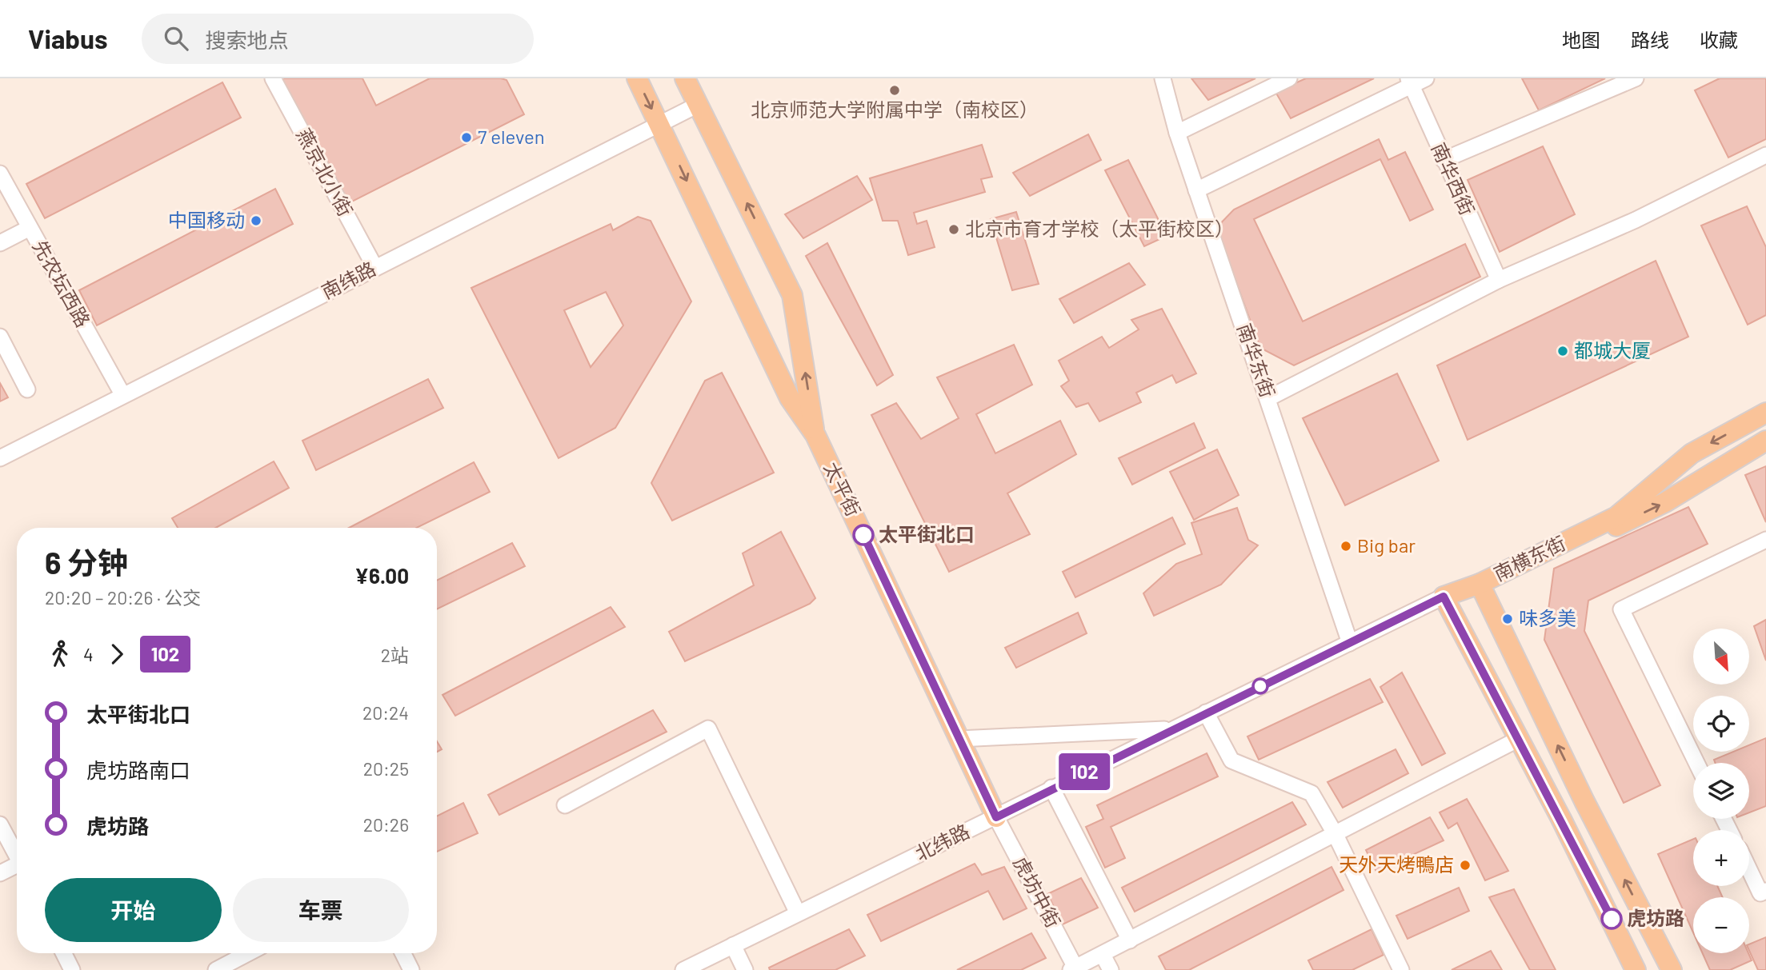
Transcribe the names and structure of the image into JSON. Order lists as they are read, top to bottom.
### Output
{
  "streets": {
    "main road": ["太平街", "南横东街"],
    "street": [
      "燕京北小街",
      "南华西街",
      "南纬路",
      "先农坛西路",
      "南华东街",
      "北纬路",
      "虎坊中街"
    ]
  },
  "crossings": [
    ["燕京北小街", "南纬路"],
    ["南纬路", "先农坛西路"],
    ["南纬路", "太平街"],
    ["南华东街", "北纬路"],
    ["太平街", "北纬路"],
    ["太平街", "虎坊中街"],
    ["北纬路", "虎坊中街"]
  ],
  "places": [
    "北京师范大学附属中学（南校区）",
    "7 eleven",
    "中国移动",
    "北京市育才学校（太平街校区）",
    "都城大厦",
    "太平街北口",
    "Big bar",
    "味多美",
    "天外天烤鴨店",
    "虎坊路"
  ],
  "lines": ["bus line 102"],
  "north": "bottom right",
  "page": {
    "header": "Viabus",
    "search": "搜索地点",
    "nav": ["地图", "路线", "收藏"],
    "on_map": "102",
    "heading": ["6 分钟", "20:20 – 20:26 · 公交", "¥6.00"],
    "legs": ["4", "102", "2站"],
    "map_buttons": ["+", "−"],
    "list": [
      {
        "name": "太平街北口",
        "value": "20:24"
      },
      {
        "name": "虎坊路南口",
        "value": "20:25"
      },
      {
        "name": "虎坊路",
        "value": "20:26"
      }
    ],
    "buttons": ["开始", "车票"]
  }
}
